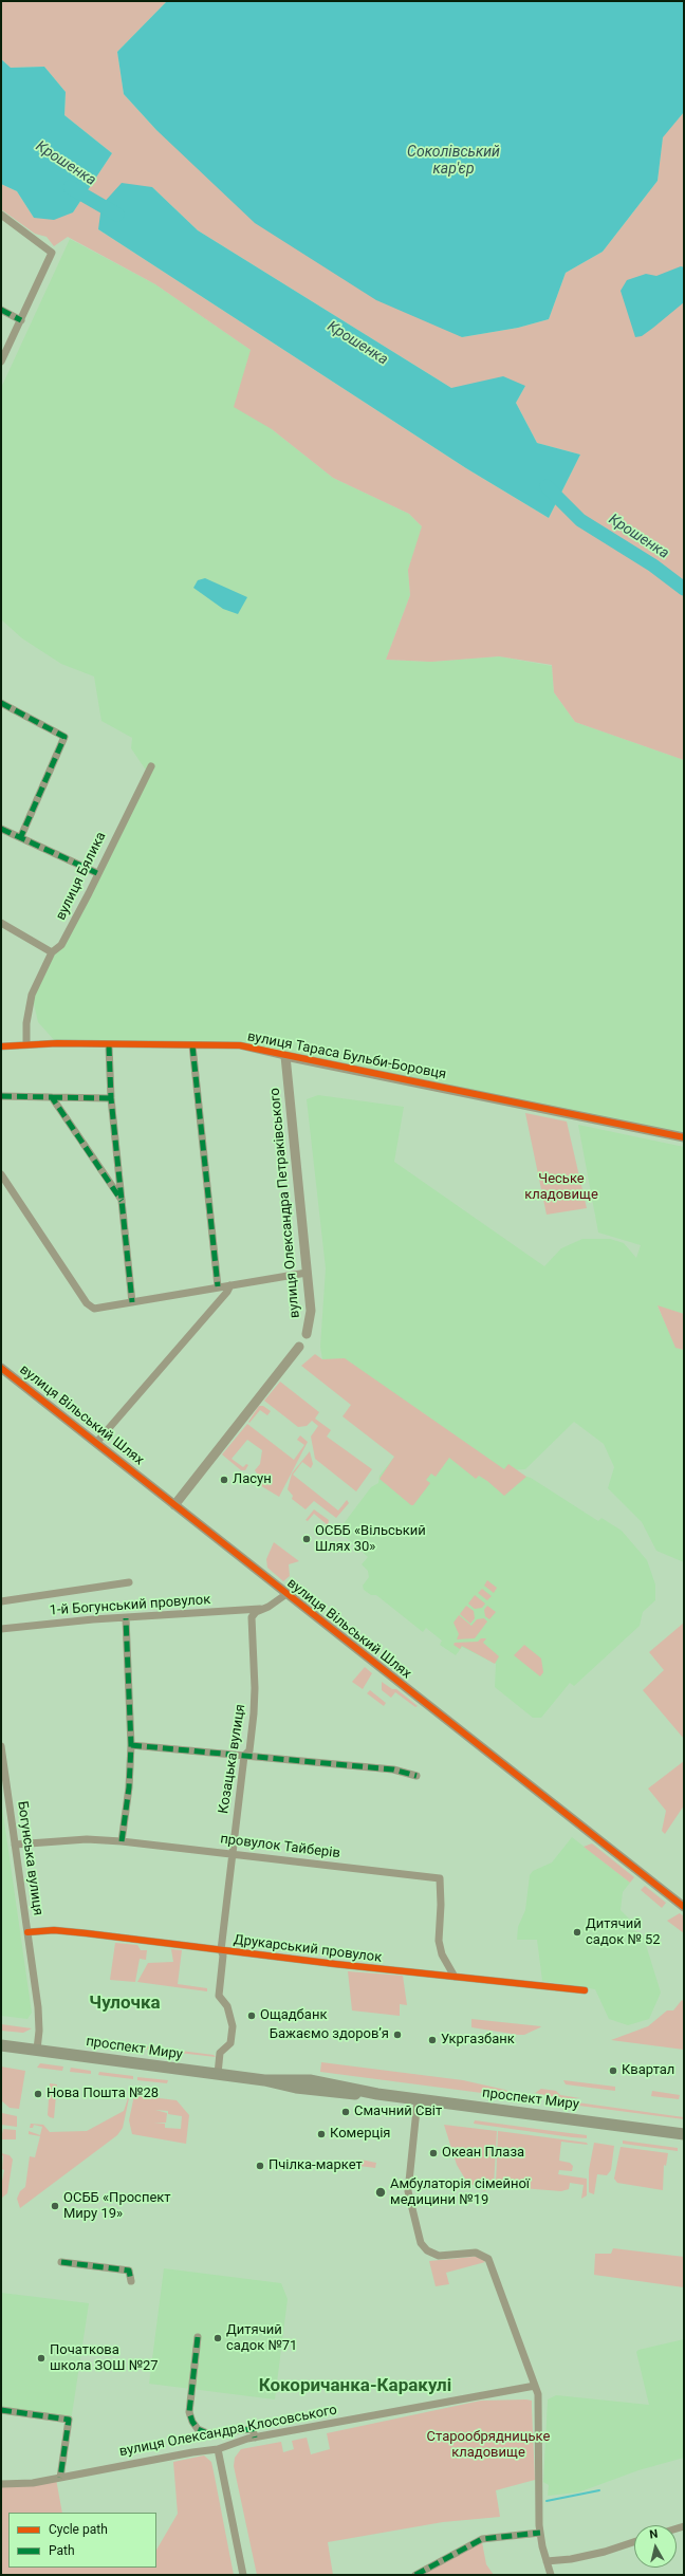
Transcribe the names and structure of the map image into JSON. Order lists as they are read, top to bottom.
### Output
{
  "streets": {
    "main road": ["проспект Миру"],
    "street": [
      "вулиця Бялика",
      "вулиця Тараса Бульби-Боровця",
      "вулиця Олександра Петраківського",
      "вулиця Вільський Шлях",
      "1-й Богунський провулок",
      "Козацька вулиця",
      "провулок Тайберів",
      "Богунська вулиця",
      "Друкарський провулок",
      "вулиця Олександра Клосовського"
    ]
  },
  "crossings": [
    ["вулиця Бялика", "вулиця Тараса Бульби-Боровця"],
    ["вулиця Тараса Бульби-Боровця", "вулиця Олександра Петраківського"],
    ["вулиця Олександра Петраківського", "вулиця Вільський Шлях"],
    ["вулиця Вільський Шлях", "Козацька вулиця"],
    ["1-й Богунський провулок", "Козацька вулиця"],
    ["Козацька вулиця", "провулок Тайберів"],
    ["Козацька вулиця", "Друкарський провулок"],
    ["Козацька вулиця", "проспект Миру"],
    ["провулок Тайберів", "Богунська вулиця"],
    ["провулок Тайберів", "Друкарський провулок"],
    ["Богунська вулиця", "Друкарський провулок"],
    ["Богунська вулиця", "проспект Миру"]
  ],
  "districts": ["Чулочка", "Кокоричанка-Каракулі"],
  "water": ["Соколівський кар'єр", "Крошенка"],
  "parks": ["Чеське кладовище", "Старообрядницьке кладовище"],
  "places": [
    "Ласун",
    "ОСББ «Вільський Шлях 30»",
    "Дитячий садок № 52",
    "Ощадбанк",
    "Бажаємо здоровʼя",
    "Укргазбанк",
    "Квартал",
    "Нова Пошта №28",
    "Смачний Світ",
    "Комерція",
    "Океан Плаза",
    "Пчілка-маркет",
    "Амбулаторія сімейної медицини №19",
    "ОСББ «Проспект Миру 19»",
    "Дитячий садок №71",
    "Початкова школа ЗОШ №27"
  ],
  "legend": ["Cycle path", "Path"],
  "north": "top"
}
